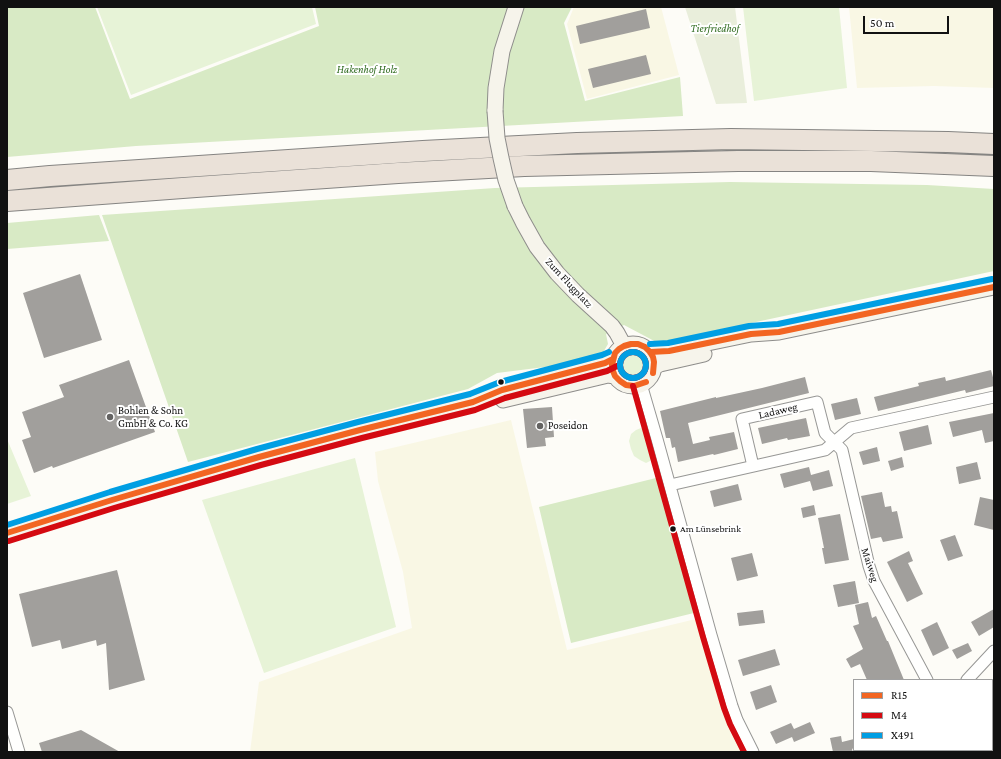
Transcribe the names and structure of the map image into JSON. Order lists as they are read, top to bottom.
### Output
{
  "streets": {
    "street": ["Zum Flugplatz", "Ladaweg", "Maiweg"]
  },
  "crossings": [
    ["Ladaweg", "Maiweg"]
  ],
  "parks": ["Tierfriedhof", "Hakenhof Holz"],
  "places": ["Bohlen & Sohn GmbH & Co. KG", "Poseidon", "Am Lünsebrink"],
  "lines": ["transit line X491", "transit line R15", "transit line M4"],
  "legend": ["R15", "M4", "X491"],
  "scale_bar": "50 m"
}
